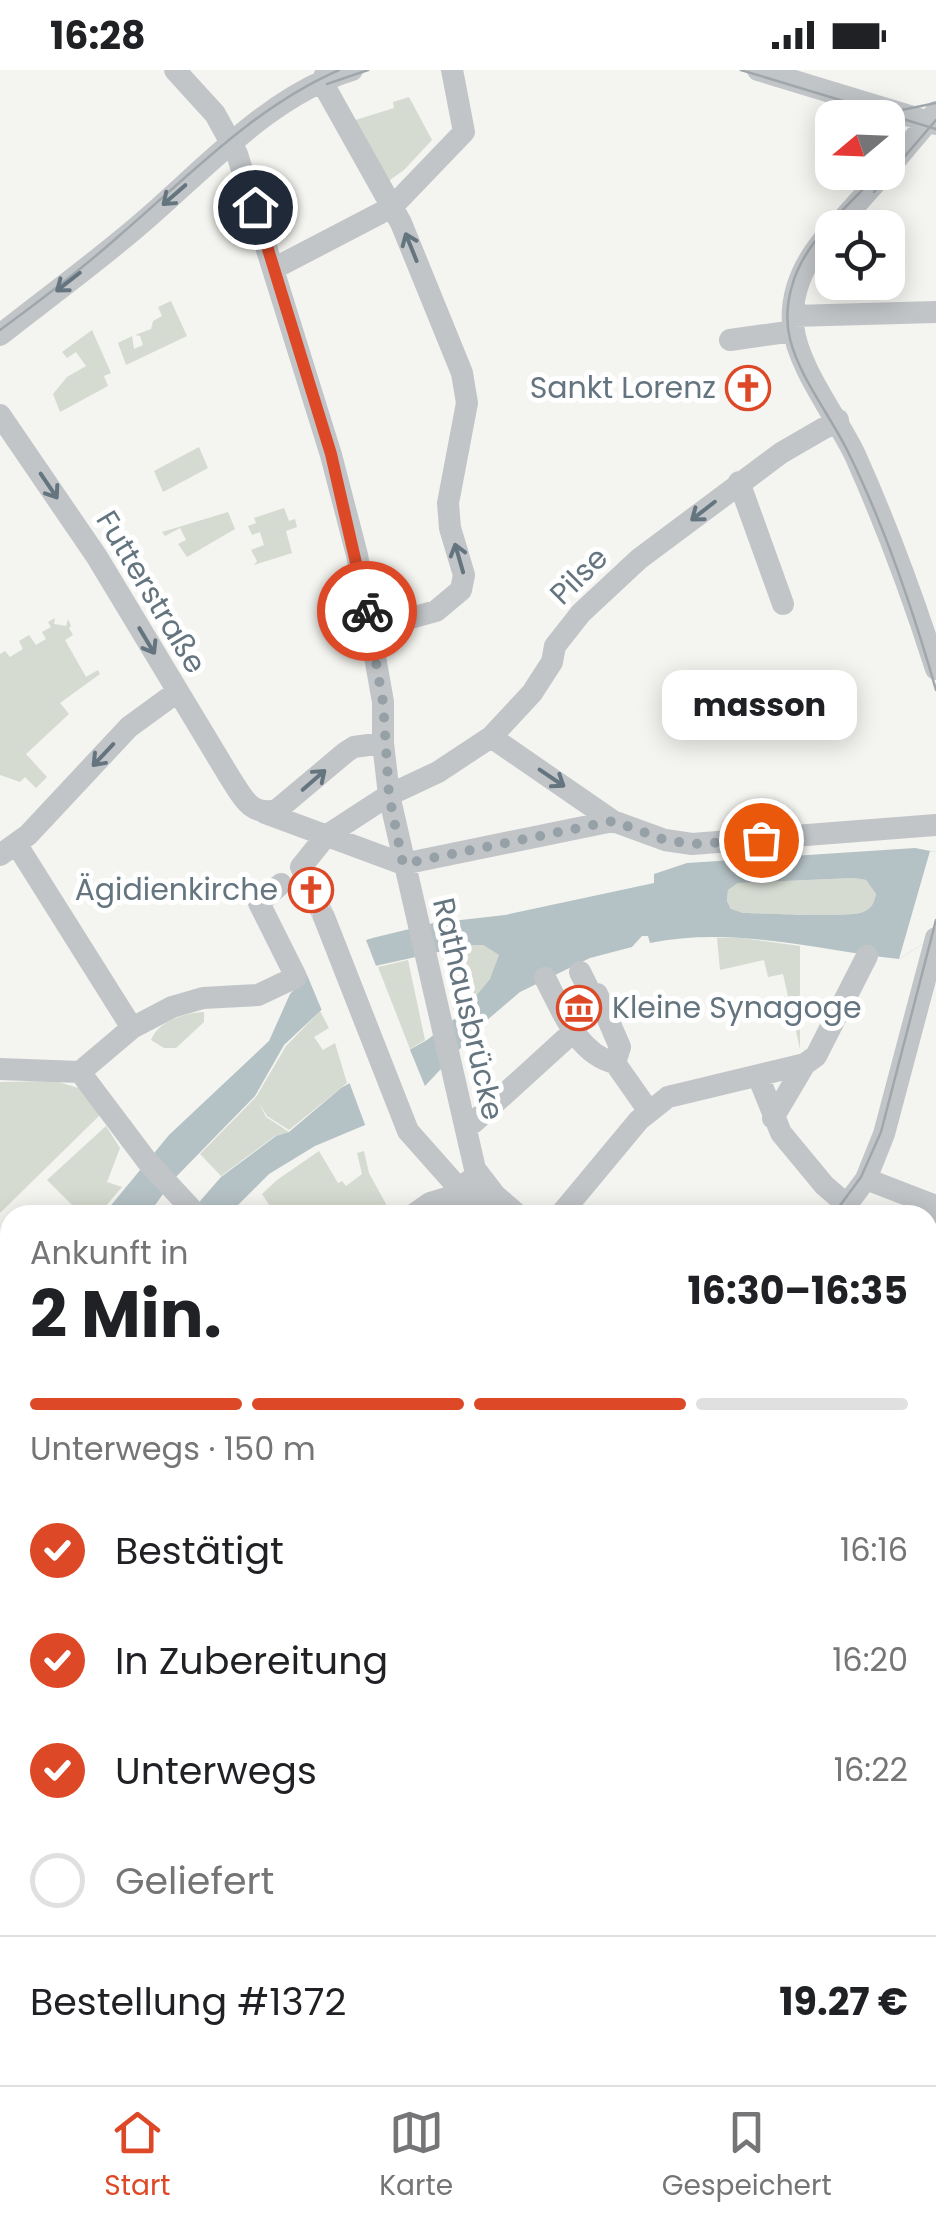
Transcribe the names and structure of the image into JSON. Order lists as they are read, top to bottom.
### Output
{
  "streets": {
    "street": ["Pilse", "Futterstraße", "Rathausbrücke"]
  },
  "crossings": [
    ["Pilse", "Rathausbrücke"]
  ],
  "one_way": ["Pilse", "Futterstraße"],
  "places": {
    "church": ["Sankt Lorenz", "Ägidienkirche"],
    "other": ["masson"],
    "museum": ["Kleine Synagoge"]
  },
  "north": "left",
  "page": {
    "status": "16:28",
    "bubble": "masson",
    "heading": ["2 Min.", "Ankunft in", "16:30–16:35"],
    "panel": ["Bestellung #1372", "19.27 €"],
    "bar": "Unterwegs · 150 m",
    "list": [
      ["Bestätigt", "16:16"],
      ["In Zubereitung", "16:20"],
      ["Unterwegs", "16:22"],
      "Geliefert"
    ],
    "tabs": ["Start", "Karte", "Gespeichert"]
  }
}
